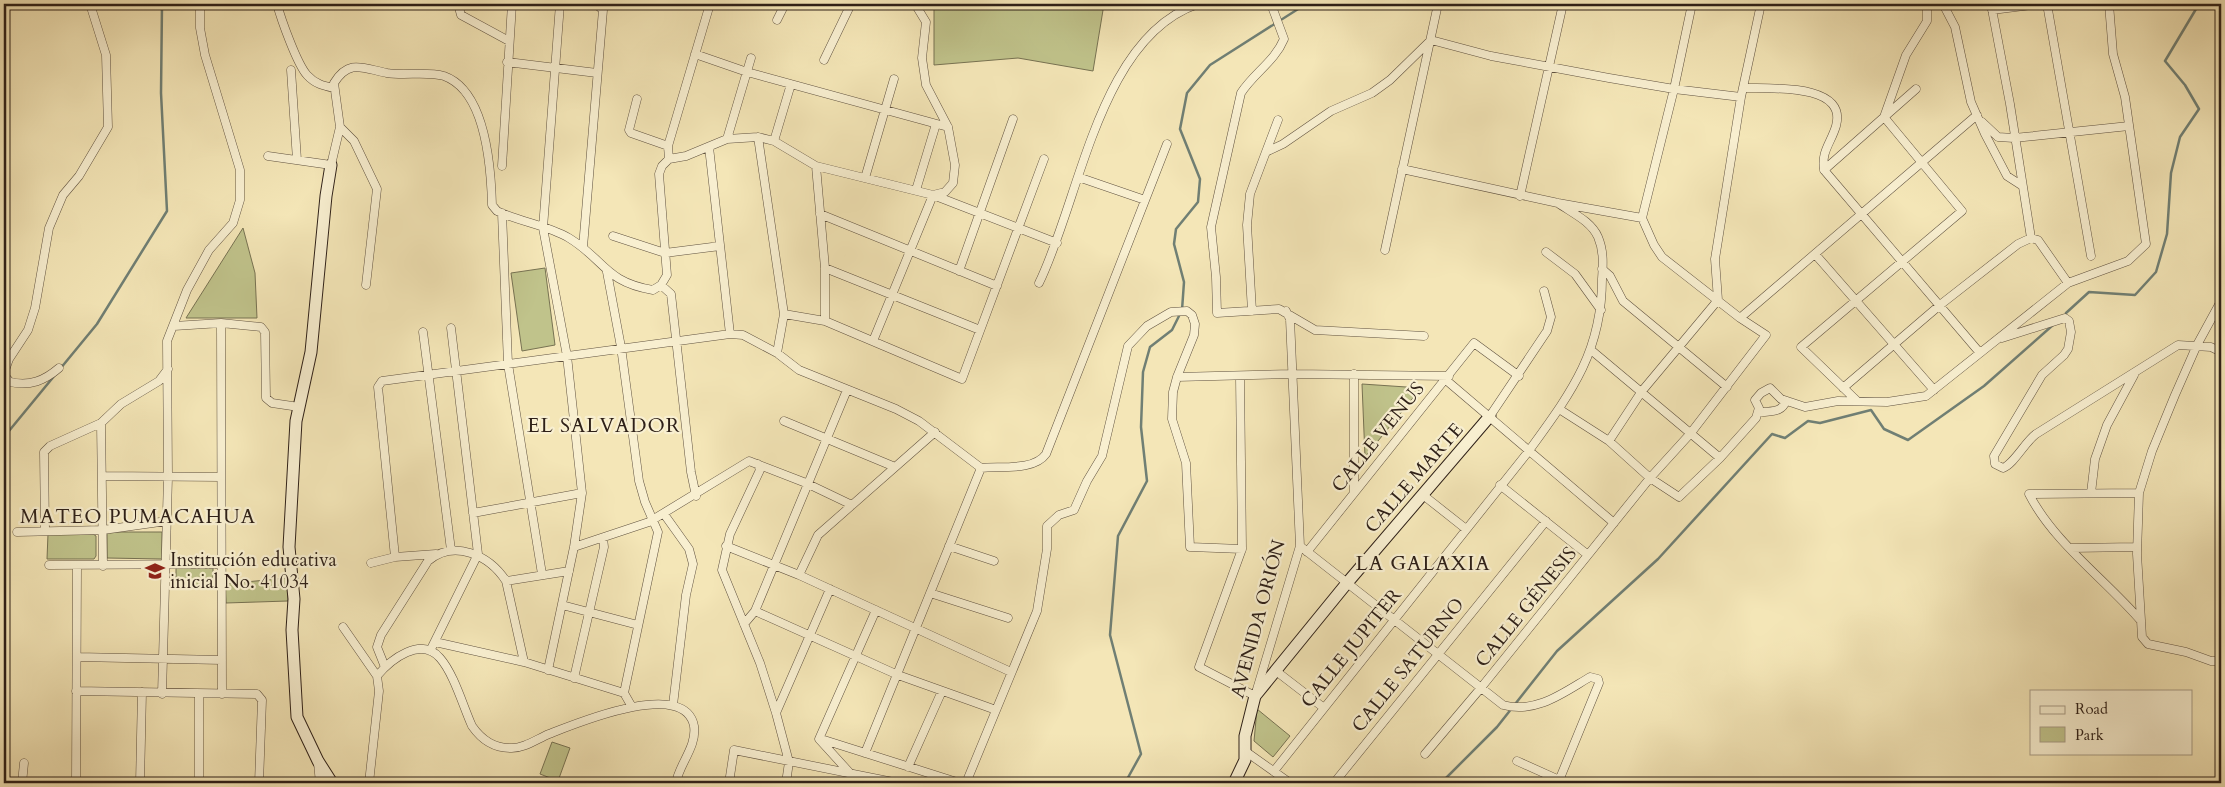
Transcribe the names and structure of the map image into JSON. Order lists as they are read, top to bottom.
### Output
{
  "streets": {
    "street": [
      "CALLE VENUS",
      "CALLE MARTE",
      "CALLE GÉNESIS",
      "AVENIDA ORIÓN",
      "CALLE JUPITER",
      "CALLE SATURNO"
    ]
  },
  "crossings": [
    ["CALLE VENUS", "CALLE MARTE"],
    ["CALLE MARTE", "AVENIDA ORIÓN"]
  ],
  "districts": ["EL SALVADOR", "MATEO PUMACAHUA", "LA GALAXIA"],
  "places": {
    "school or university": ["Institución educativa inicial No. 41034"]
  },
  "legend": ["Road", "Park"]
}
